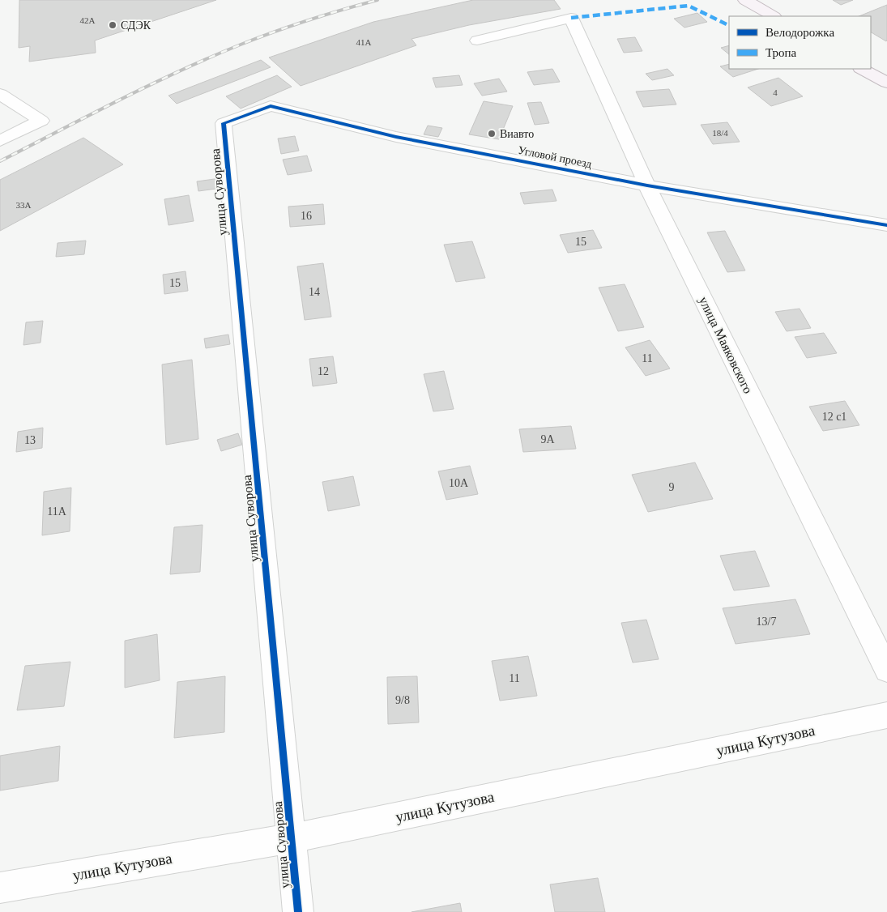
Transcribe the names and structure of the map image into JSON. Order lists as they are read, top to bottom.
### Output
{
  "streets": {
    "street": [
      "Угловой проезд",
      "улица Суворова",
      "улица Маяковского",
      "улица Кутузова"
    ]
  },
  "crossings": [
    ["Угловой проезд", "улица Суворова"],
    ["Угловой проезд", "улица Маяковского"],
    ["улица Суворова", "улица Кутузова"]
  ],
  "places": ["СДЭК", "Виавто"],
  "house_numbers": [
    "42А",
    "41А",
    "4",
    "18/4",
    "33А",
    "16",
    "15",
    "15",
    "14",
    "11",
    "12",
    "12 с1",
    "9А",
    "13",
    "10А",
    "9",
    "11А",
    "13/7",
    "11",
    "9/8"
  ],
  "legend": ["Велодорожка", "Тропа"]
}
